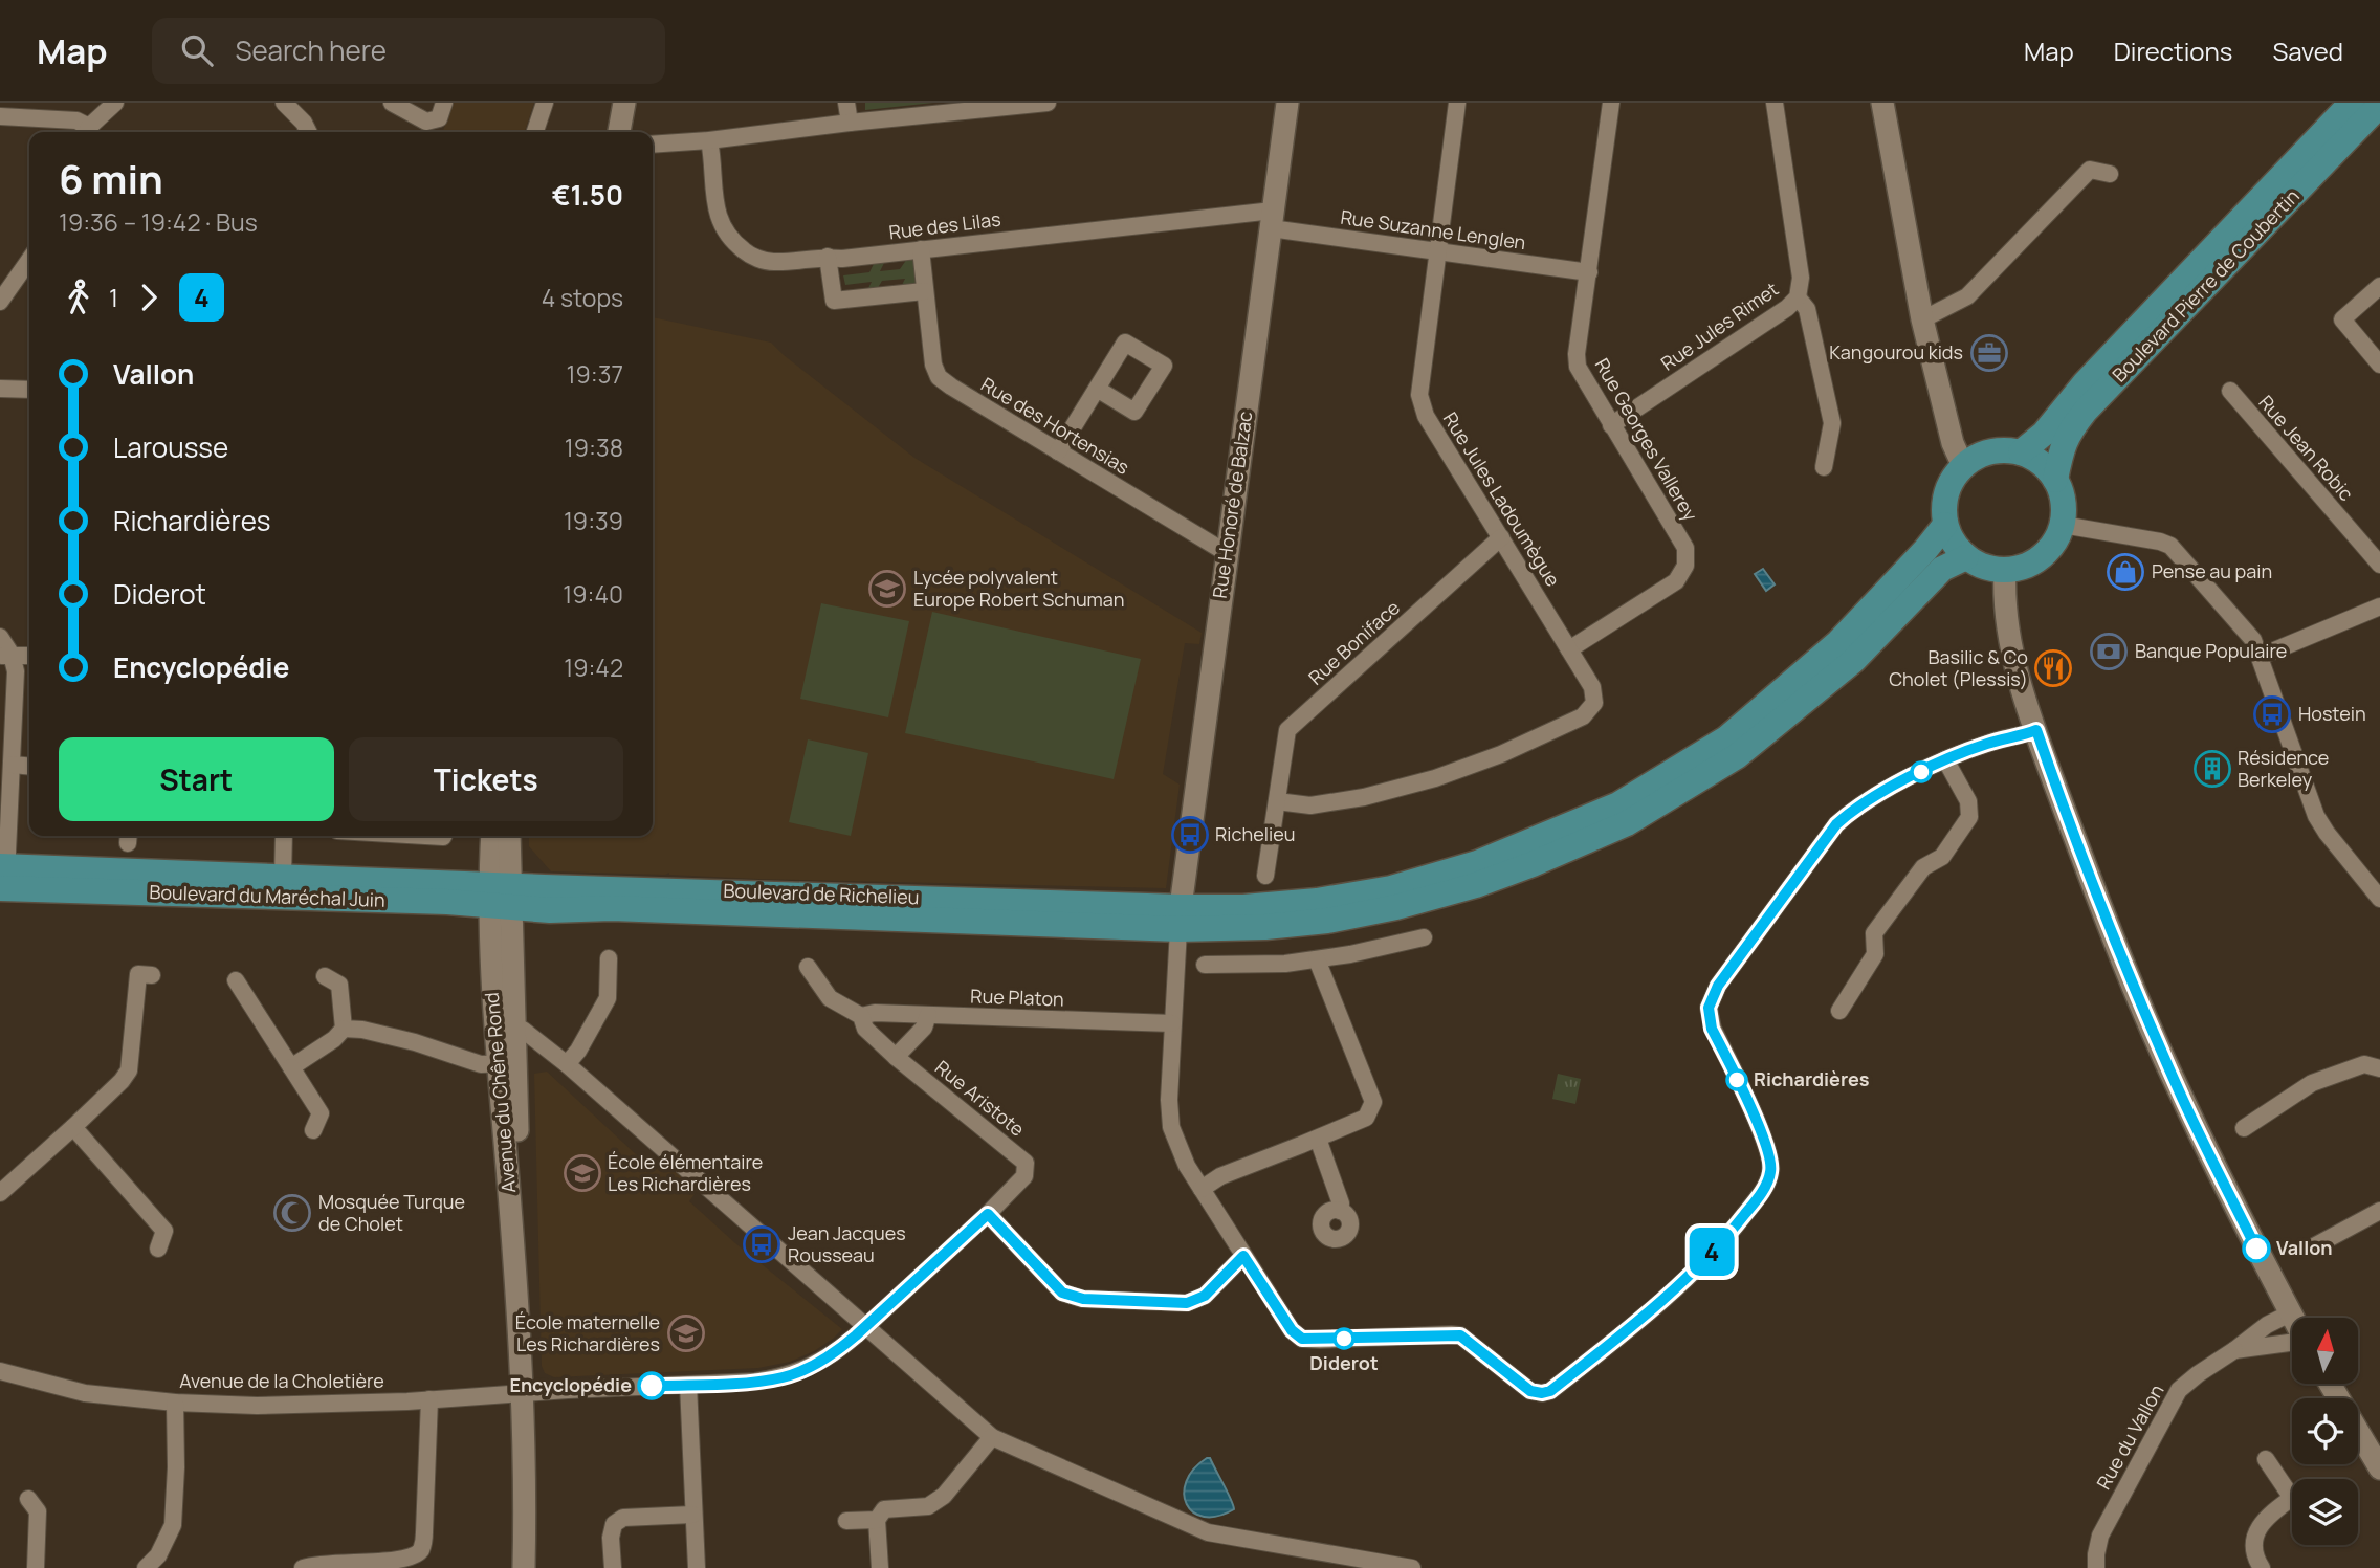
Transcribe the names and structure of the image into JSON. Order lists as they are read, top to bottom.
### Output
{
  "streets": {
    "main road": [
      "Boulevard Pierre de Coubertin",
      "Rue Honoré de Balzac",
      "Boulevard de Richelieu",
      "Boulevard du Maréchal Juin",
      "Avenue du Chêne Rond"
    ],
    "street": [
      "Rue des Lilas",
      "Rue Suzanne Lenglen",
      "Rue Jules Rimet",
      "Rue des Hortensias",
      "Rue Georges Vallerey",
      "Rue Jean Robic",
      "Rue Jules Ladoumègue",
      "Rue Boniface",
      "Rue Platon",
      "Rue Aristote",
      "Avenue de la Choletière",
      "Rue du Vallon"
    ]
  },
  "crossings": [
    ["Rue des Lilas", "Rue Suzanne Lenglen"],
    ["Rue des Lilas", "Rue des Hortensias"],
    ["Rue des Lilas", "Rue Honoré de Balzac"],
    ["Rue Suzanne Lenglen", "Rue Georges Vallerey"],
    ["Rue Suzanne Lenglen", "Rue Jules Ladoumègue"],
    ["Rue Suzanne Lenglen", "Rue Honoré de Balzac"],
    ["Boulevard Pierre de Coubertin", "Boulevard de Richelieu"],
    ["Rue Jules Rimet", "Rue Georges Vallerey"],
    ["Rue des Hortensias", "Rue Honoré de Balzac"],
    ["Rue Georges Vallerey", "Rue Jules Ladoumègue"],
    ["Rue Jules Ladoumègue", "Rue Boniface"],
    ["Rue Honoré de Balzac", "Boulevard de Richelieu"],
    ["Boulevard de Richelieu", "Boulevard du Maréchal Juin"],
    ["Boulevard de Richelieu", "Avenue du Chêne Rond"],
    ["Boulevard du Maréchal Juin", "Avenue du Chêne Rond"],
    ["Rue Platon", "Rue Aristote"],
    ["Avenue du Chêne Rond", "Avenue de la Choletière"],
    ["Rue Aristote", "Avenue de la Choletière"]
  ],
  "places": {
    "office": ["Kangourou kids"],
    "shop": ["Pense au pain"],
    "school or university": ["Lycée polyvalent Europe Robert Schuman", "École élémentaire Les Richardières", "École maternelle Les Richardières"],
    "bank": ["Banque Populaire"],
    "restaurant": ["Basilic & Co Cholet (Plessis)"],
    "bus stop": ["Hostein", "Richelieu", "Jean Jacques Rousseau"],
    "building": ["Résidence Berkeley"],
    "other": [
      "Richardières",
      "Vallon",
      "Diderot",
      "Encyclopédie"
    ],
    "mosque": ["Mosquée Turque de Cholet"]
  },
  "lines": ["bus line 4"],
  "north": "top",
  "page": {
    "header": "Map",
    "search": "Search here",
    "nav": ["Map", "Directions", "Saved"],
    "on_map": "4",
    "heading": ["6 min", "19:36 – 19:42 · Bus", "€1.50"],
    "legs": ["1", "4", "4 stops"],
    "list": [
      {
        "name": "Vallon",
        "value": "19:37"
      },
      {
        "name": "Larousse",
        "value": "19:38"
      },
      {
        "name": "Richardières",
        "value": "19:39"
      },
      {
        "name": "Diderot",
        "value": "19:40"
      },
      {
        "name": "Encyclopédie",
        "value": "19:42"
      }
    ],
    "buttons": ["Start", "Tickets"]
  }
}
